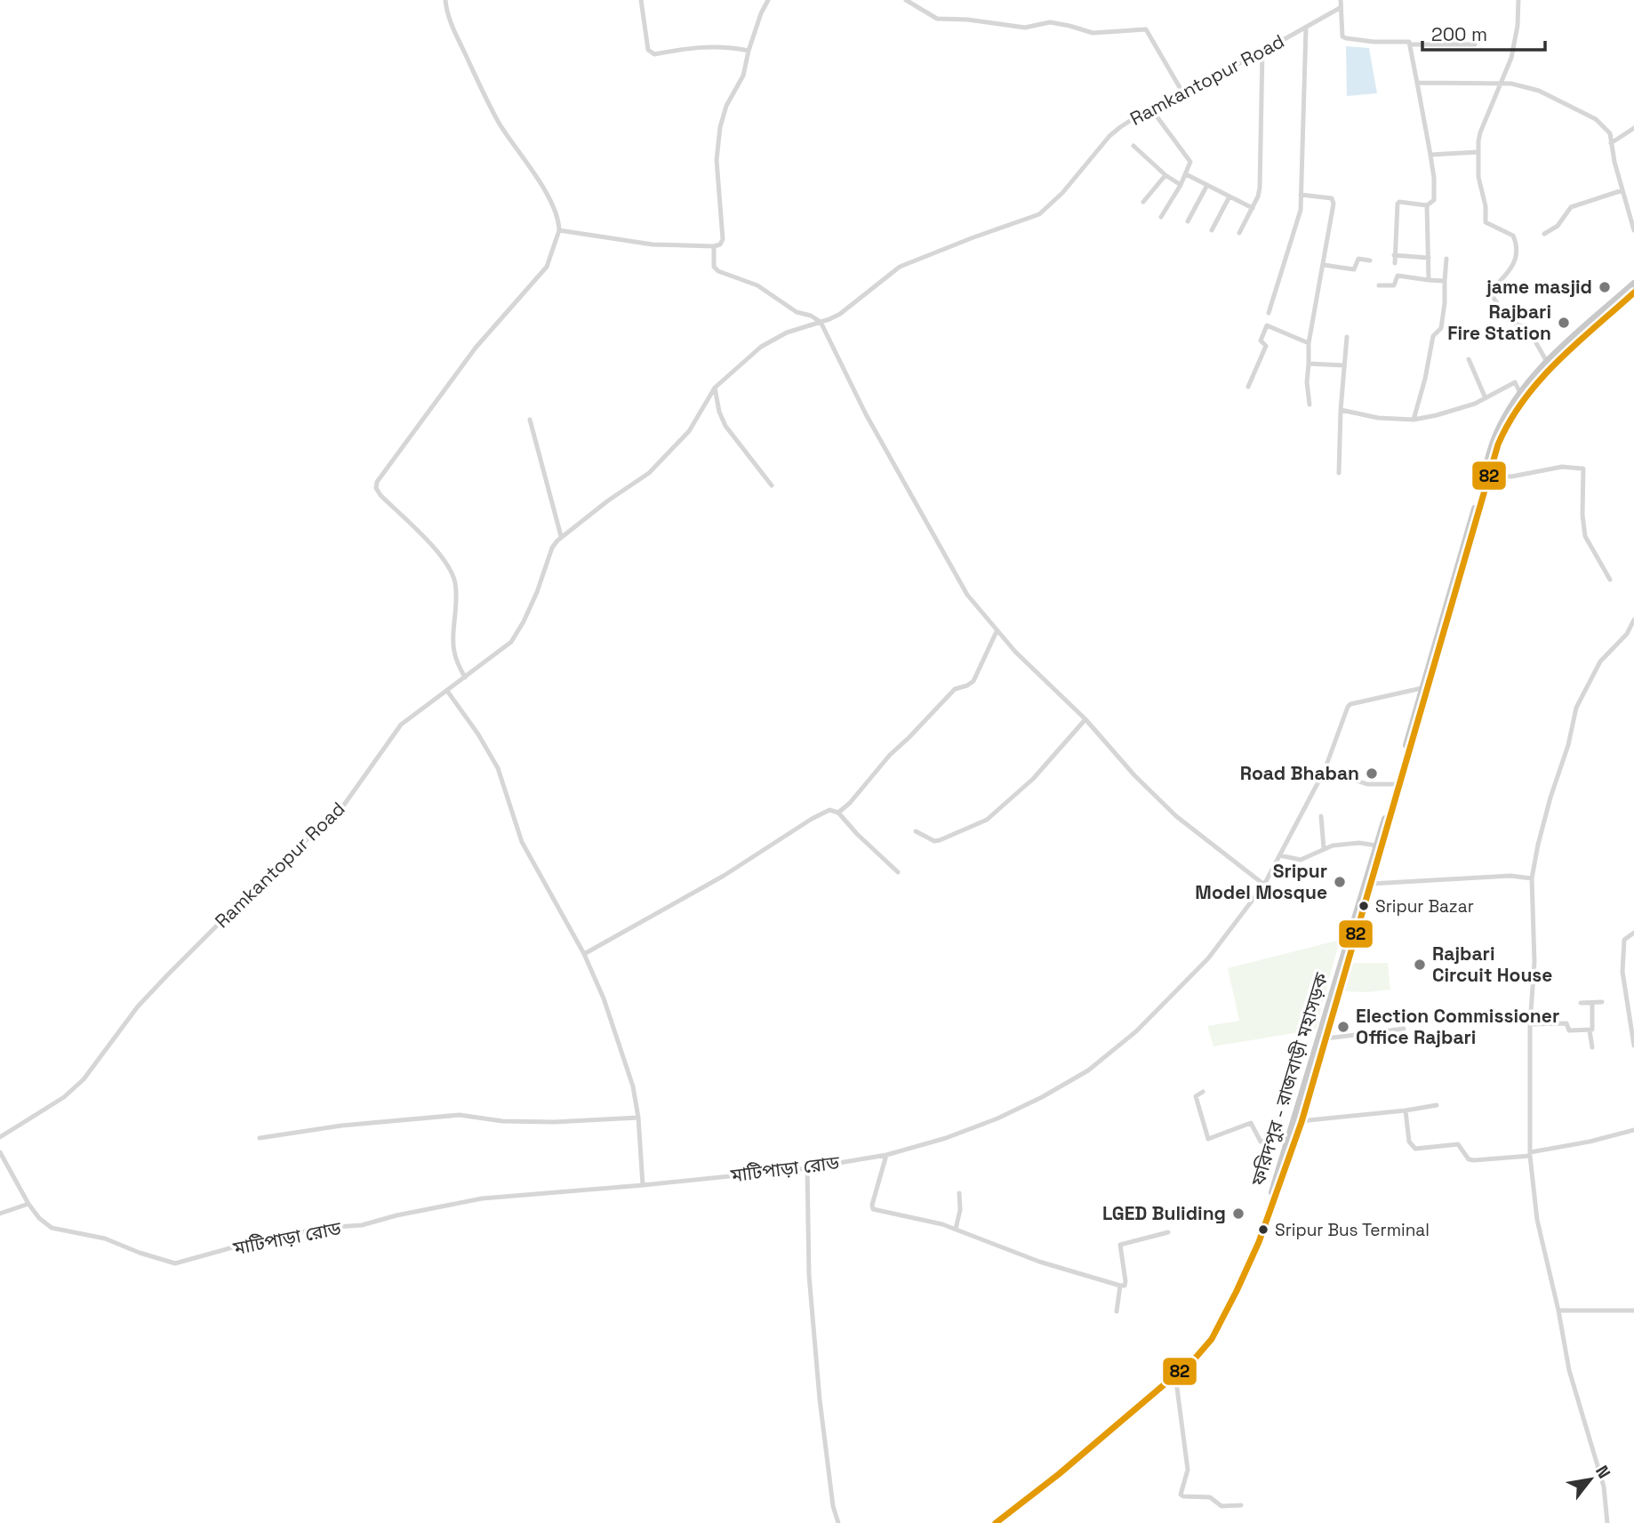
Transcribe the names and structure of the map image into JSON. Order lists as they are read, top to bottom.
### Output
{
  "streets": {
    "main road": ["ফরিদপুর - রাজবাড়ী মহাসড়ক"],
    "street": ["Ramkantopur Road", "মাটিপাড়া রোড"]
  },
  "crossings": [
    ["ফরিদপুর - রাজবাড়ী মহাসড়ক", "মাটিপাড়া রোড"]
  ],
  "places": [
    "jame masjid",
    "Rajbari Fire Station",
    "Road Bhaban",
    "Sripur Model Mosque",
    "Sripur Bazar",
    "Rajbari Circuit House",
    "Election Commissioner Office Rajbari",
    "LGED Buliding",
    "Sripur Bus Terminal"
  ],
  "lines": ["transit line 82"],
  "scale_bar": "200 m",
  "north": "top right"
}
